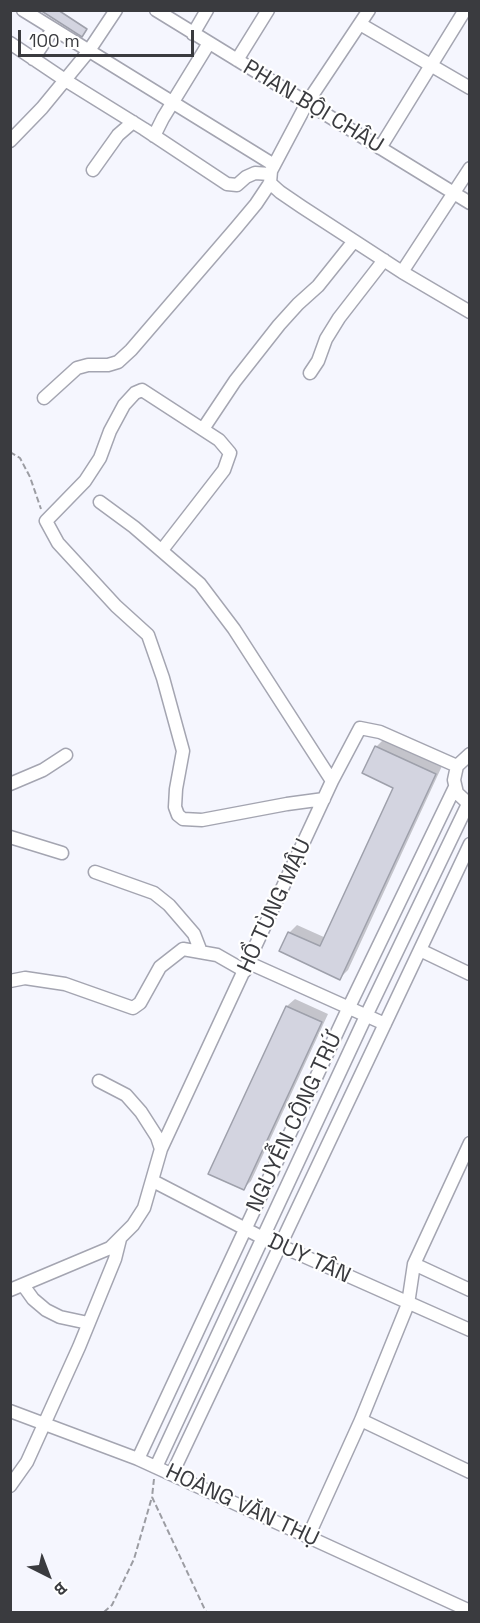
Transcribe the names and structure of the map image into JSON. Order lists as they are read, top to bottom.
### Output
{
  "streets": {
    "street": [
      "PHAN BỘI CHÂU",
      "HỒ TÙNG MẬU",
      "NGUYỄN CÔNG TRỨ",
      "DUY TÂN",
      "HOÀNG VĂN THỤ"
    ]
  },
  "crossings": [
    ["HỒ TÙNG MẬU", "NGUYỄN CÔNG TRỨ"],
    ["HỒ TÙNG MẬU", "DUY TÂN"],
    ["NGUYỄN CÔNG TRỨ", "DUY TÂN"],
    ["NGUYỄN CÔNG TRỨ", "HOÀNG VĂN THỤ"]
  ],
  "scale_bar": "100 m",
  "north": "bottom right"
}
